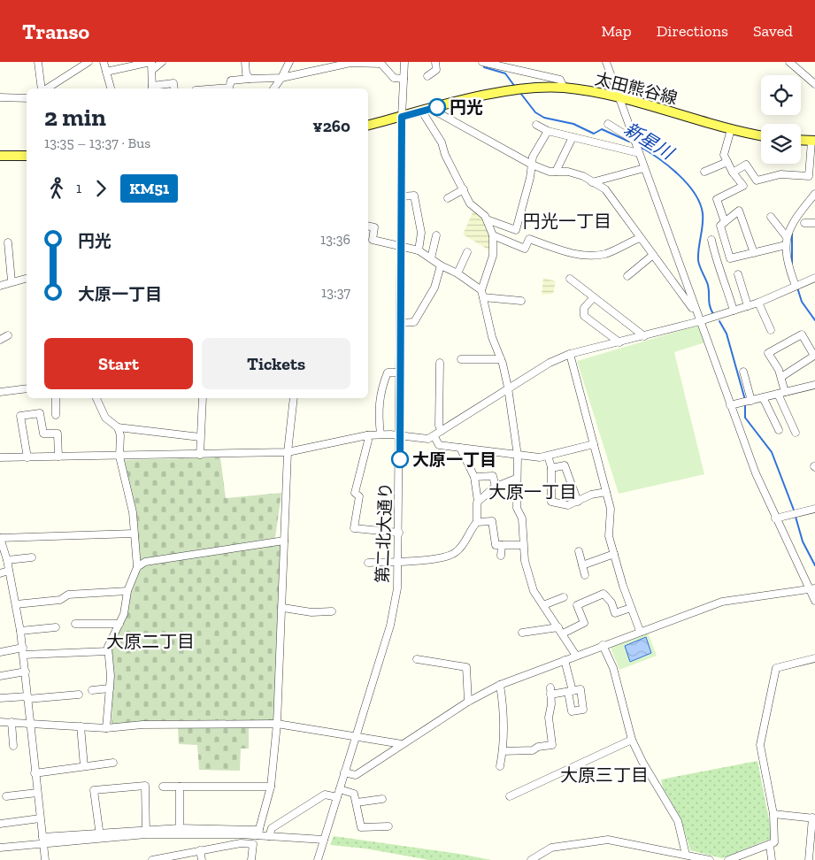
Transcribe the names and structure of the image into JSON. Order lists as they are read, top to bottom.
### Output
{
  "streets": {
    "main road": ["太田熊谷線"],
    "street": ["第二北大通り"]
  },
  "crossings": [
    ["太田熊谷線", "第二北大通り"]
  ],
  "districts": [
    "円光一丁目",
    "大原一丁目",
    "大原二丁目",
    "大原三丁目"
  ],
  "water": ["新星川"],
  "places": ["円光", "大原一丁目"],
  "lines": ["bus line KM51"],
  "page": {
    "header": "Transo",
    "nav": ["Map", "Directions", "Saved"],
    "heading": ["2 min", "13:35 – 13:37 · Bus", "¥260"],
    "legs": ["1", "KM51"],
    "list": [
      {
        "name": "円光",
        "value": "13:36"
      },
      {
        "name": "大原一丁目",
        "value": "13:37"
      }
    ],
    "buttons": ["Start", "Tickets"]
  }
}
